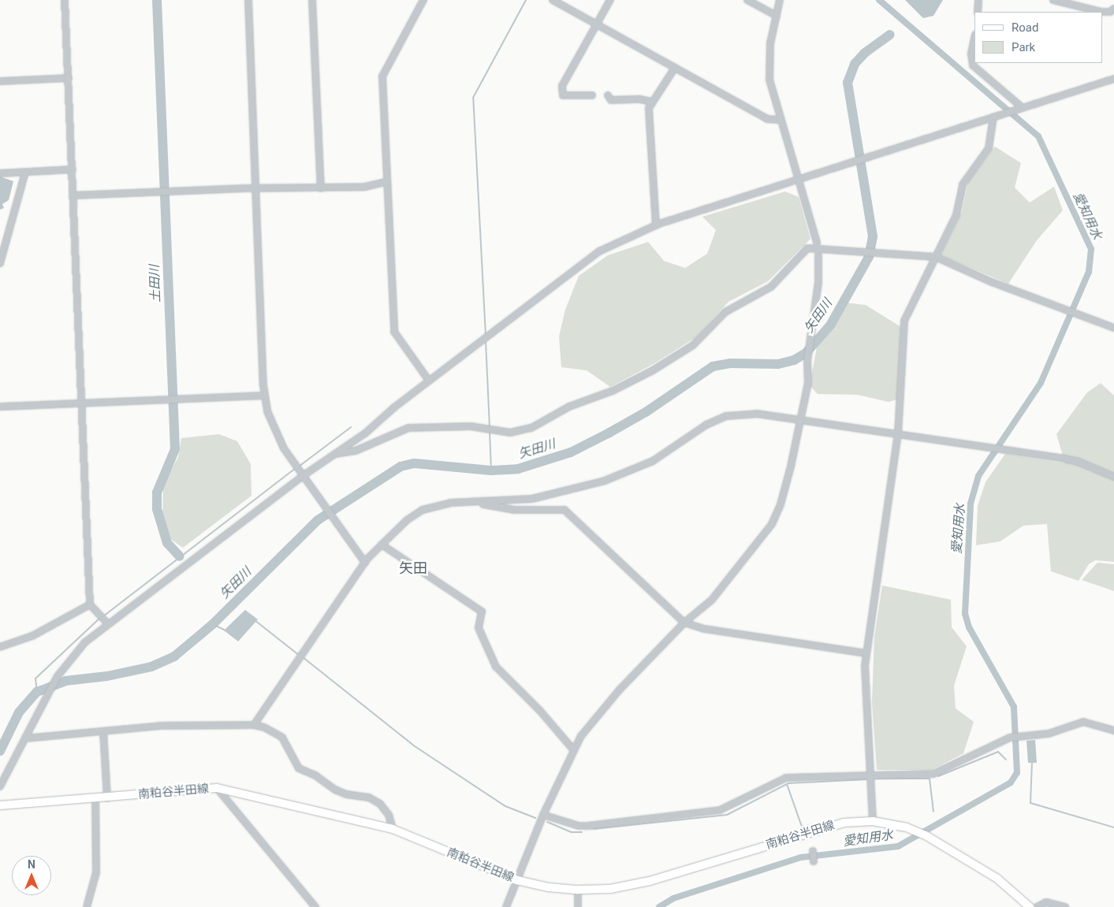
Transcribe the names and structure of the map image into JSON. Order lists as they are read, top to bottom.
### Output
{
  "streets": {
    "main road": ["南粕谷半田線"]
  },
  "districts": ["矢田"],
  "water": ["愛知用水", "土田川", "矢田川"],
  "legend": ["Road", "Park"],
  "north": "top"
}
